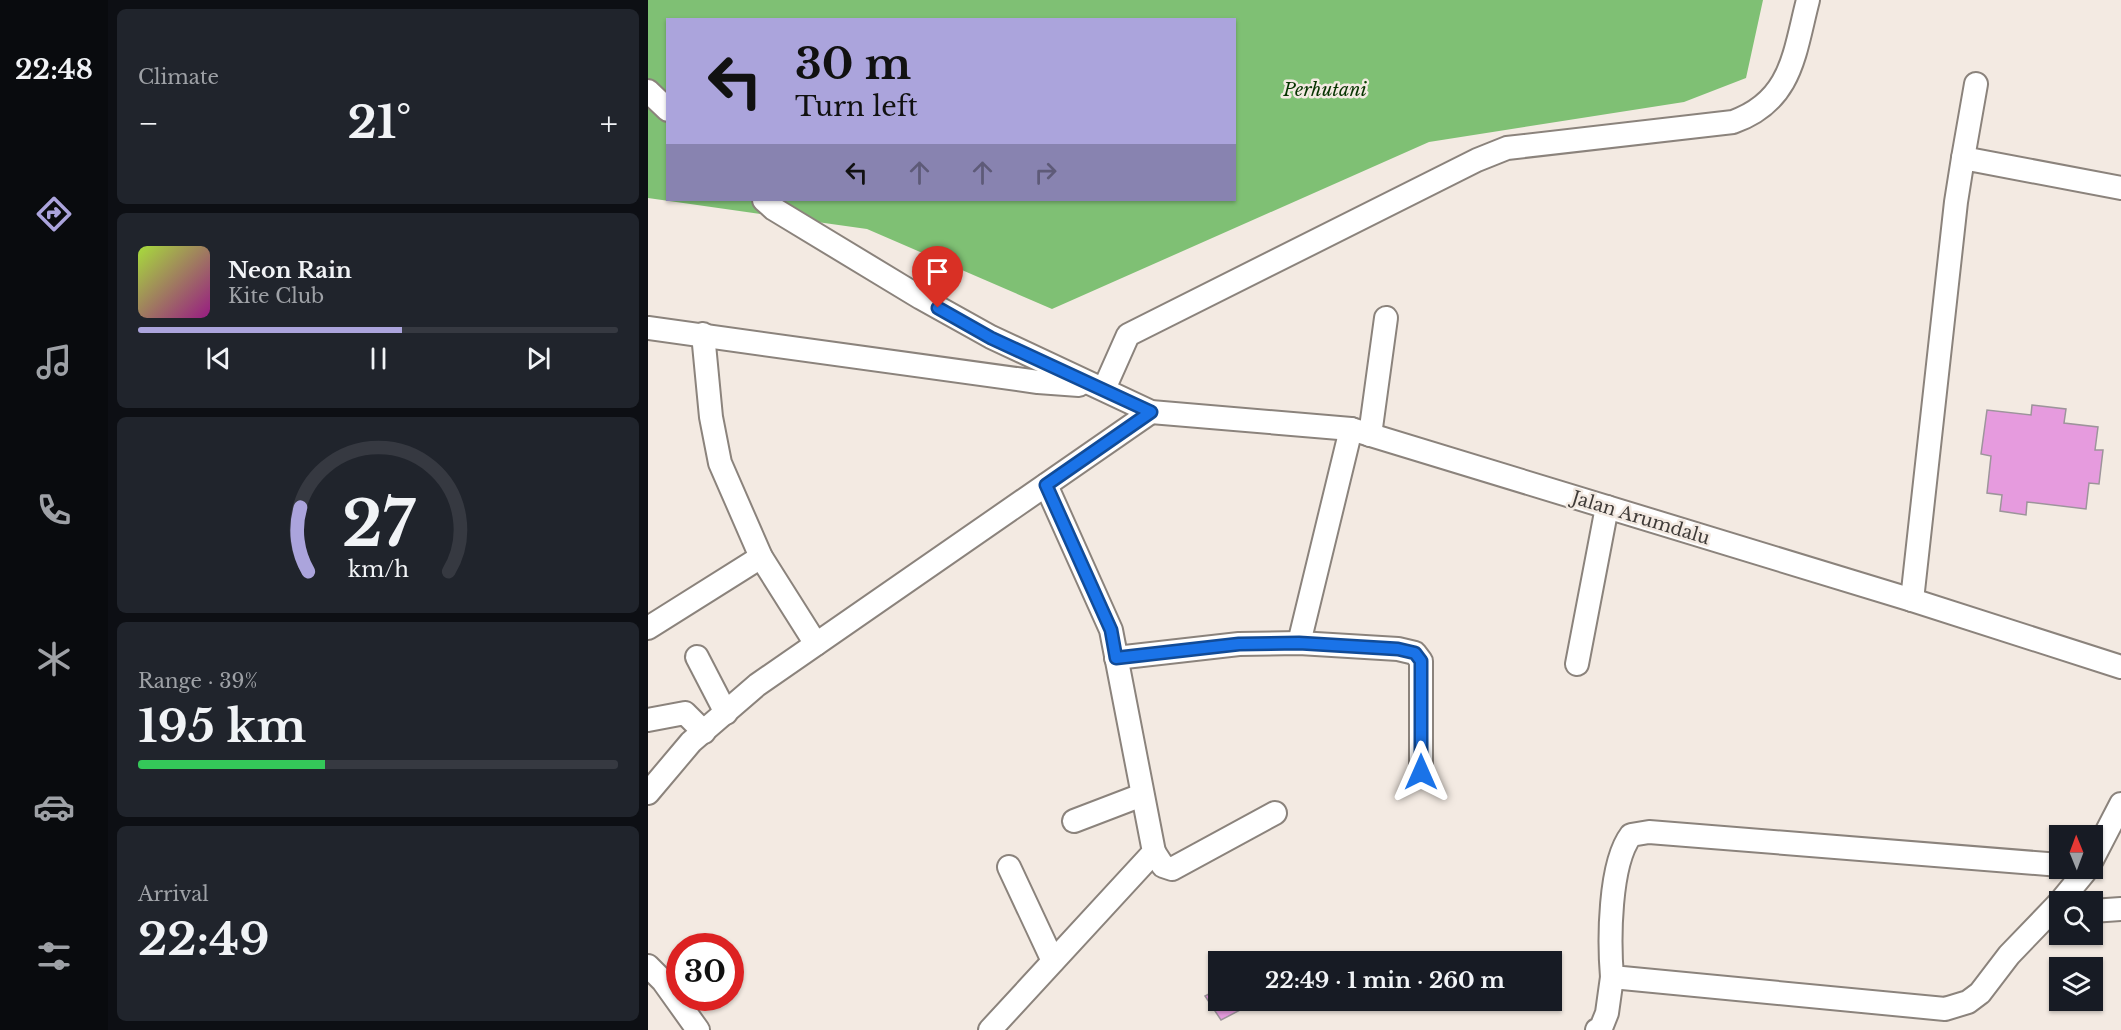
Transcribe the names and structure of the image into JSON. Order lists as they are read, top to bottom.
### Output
{
  "streets": {
    "street": ["Jalan Arumdalu"]
  },
  "parks": ["Perhutani"],
  "north": "top",
  "page": {
    "tabs": "22:48",
    "tile": [
      "Climate",
      ["Range · 39%", "195 km"],
      ["Arrival", "22:49"]
    ],
    "turn": ["30 m", "Turn left"],
    "heat": ["−", "21°", "+"],
    "song": ["Neon Rain", "Kite Club"],
    "limit": "30",
    "trip": "22:49 · 1 min · 260 m",
    "gauge": ["27", "km/h"]
  }
}
